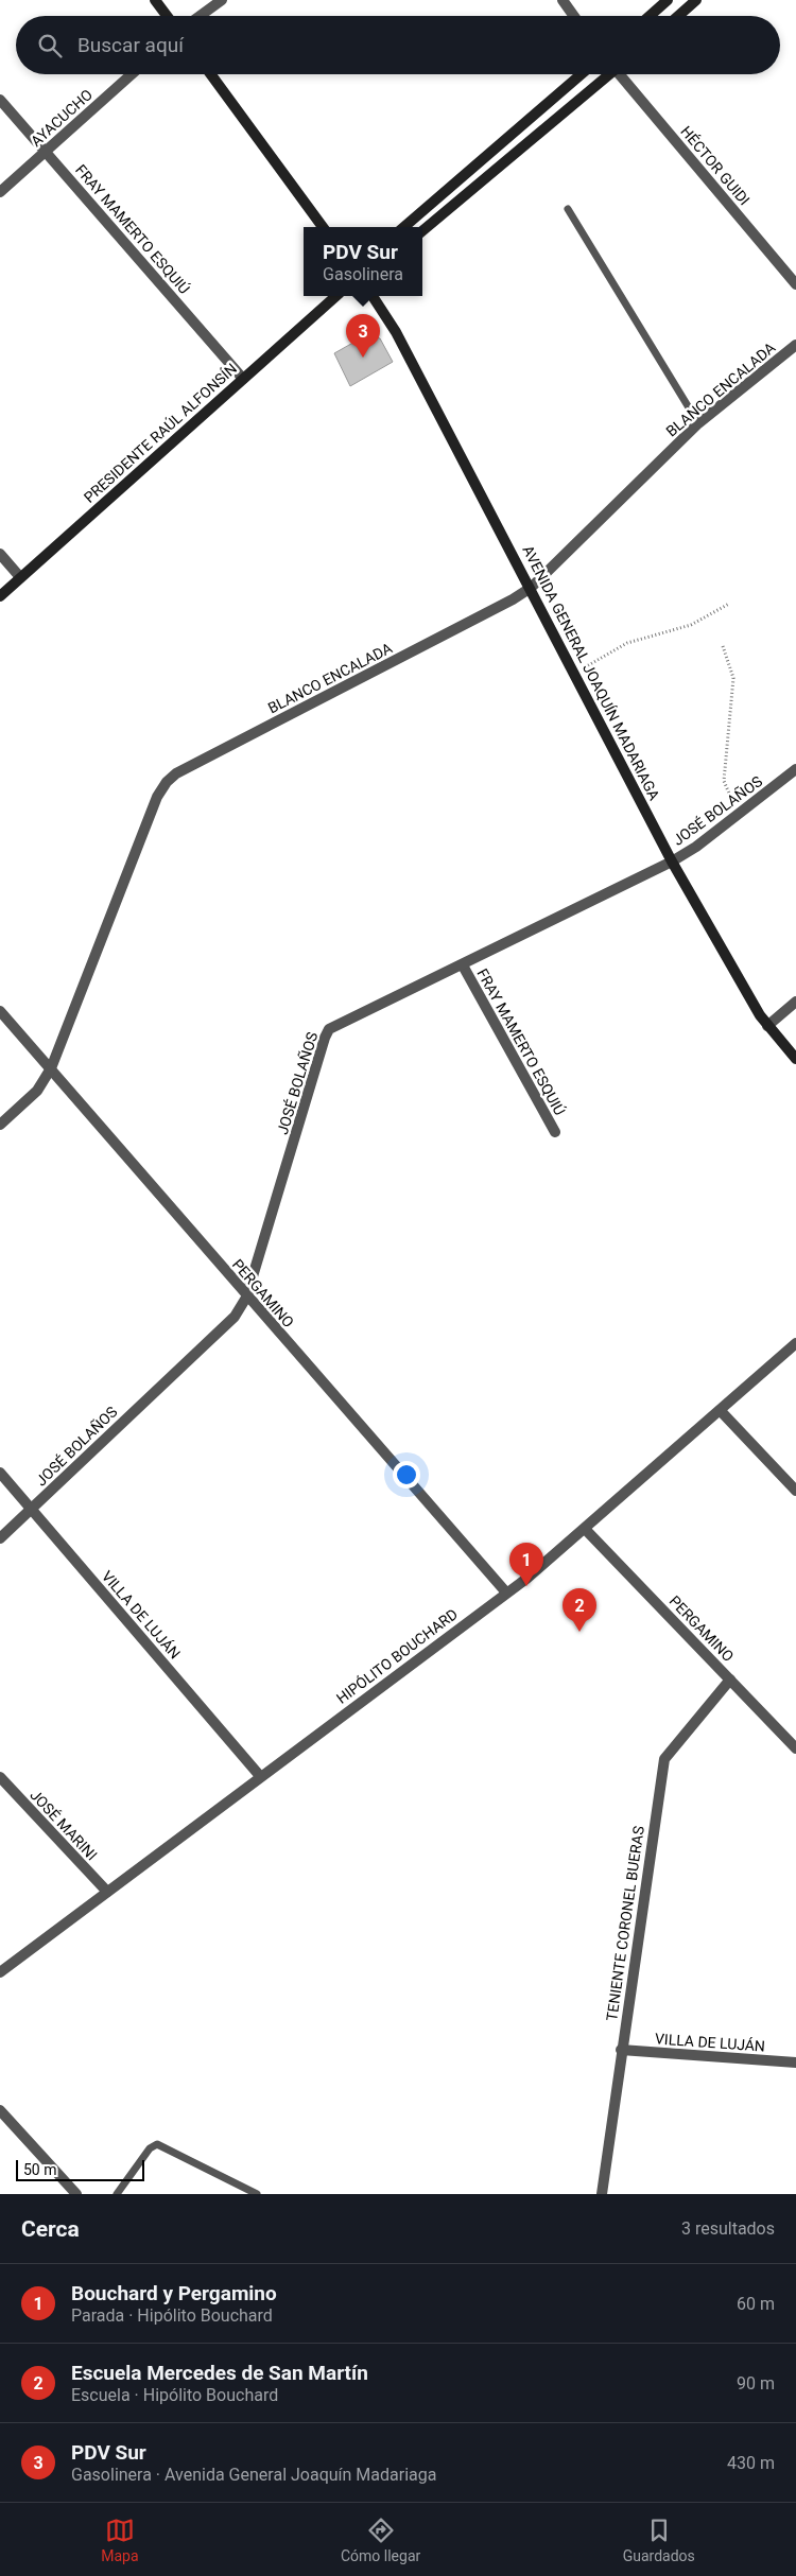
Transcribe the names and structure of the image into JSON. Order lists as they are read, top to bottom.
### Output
{
  "streets": {
    "main road": ["PRESIDENTE RAÚL ALFONSÍN", "AVENIDA GENERAL JOAQUÍN MADARIAGA"],
    "street": [
      "AYACUCHO",
      "HÉCTOR GUIDI",
      "FRAY MAMERTO ESQUIÚ",
      "BLANCO ENCALADA",
      "JOSÉ BOLAÑOS",
      "PERGAMINO",
      "VILLA DE LUJÁN",
      "HIPÓLITO BOUCHARD",
      "JOSÉ MARINI",
      "TENIENTE CORONEL BUERAS"
    ]
  },
  "crossings": [
    ["AYACUCHO", "FRAY MAMERTO ESQUIÚ"],
    ["FRAY MAMERTO ESQUIÚ", "PRESIDENTE RAÚL ALFONSÍN"],
    ["FRAY MAMERTO ESQUIÚ", "JOSÉ BOLAÑOS"],
    ["BLANCO ENCALADA", "AVENIDA GENERAL JOAQUÍN MADARIAGA"],
    ["BLANCO ENCALADA", "PERGAMINO"],
    ["AVENIDA GENERAL JOAQUÍN MADARIAGA", "JOSÉ BOLAÑOS"],
    ["JOSÉ BOLAÑOS", "PERGAMINO"],
    ["JOSÉ BOLAÑOS", "VILLA DE LUJÁN"],
    ["PERGAMINO", "HIPÓLITO BOUCHARD"],
    ["PERGAMINO", "TENIENTE CORONEL BUERAS"],
    ["VILLA DE LUJÁN", "HIPÓLITO BOUCHARD"],
    ["VILLA DE LUJÁN", "TENIENTE CORONEL BUERAS"],
    ["HIPÓLITO BOUCHARD", "JOSÉ MARINI"]
  ],
  "scale_bar": "50 m",
  "page": {
    "search": "Buscar aquí",
    "popup": ["PDV Sur", "Gasolinera"],
    "pins": ["3", "1", "2"],
    "scale": "50 m",
    "heading": ["Cerca", "3 resultados"],
    "list": [
      {
        "mark": "1",
        "name": "Bouchard y Pergamino",
        "note": "Parada · Hipólito Bouchard",
        "value": "60 m"
      },
      {
        "mark": "2",
        "name": "Escuela Mercedes de San Martín",
        "note": "Escuela · Hipólito Bouchard",
        "value": "90 m"
      },
      {
        "mark": "3",
        "name": "PDV Sur",
        "note": "Gasolinera · Avenida General Joaquín Madariaga",
        "value": "430 m"
      }
    ],
    "nav": ["Mapa", "Cómo llegar", "Guardados"]
  }
}
